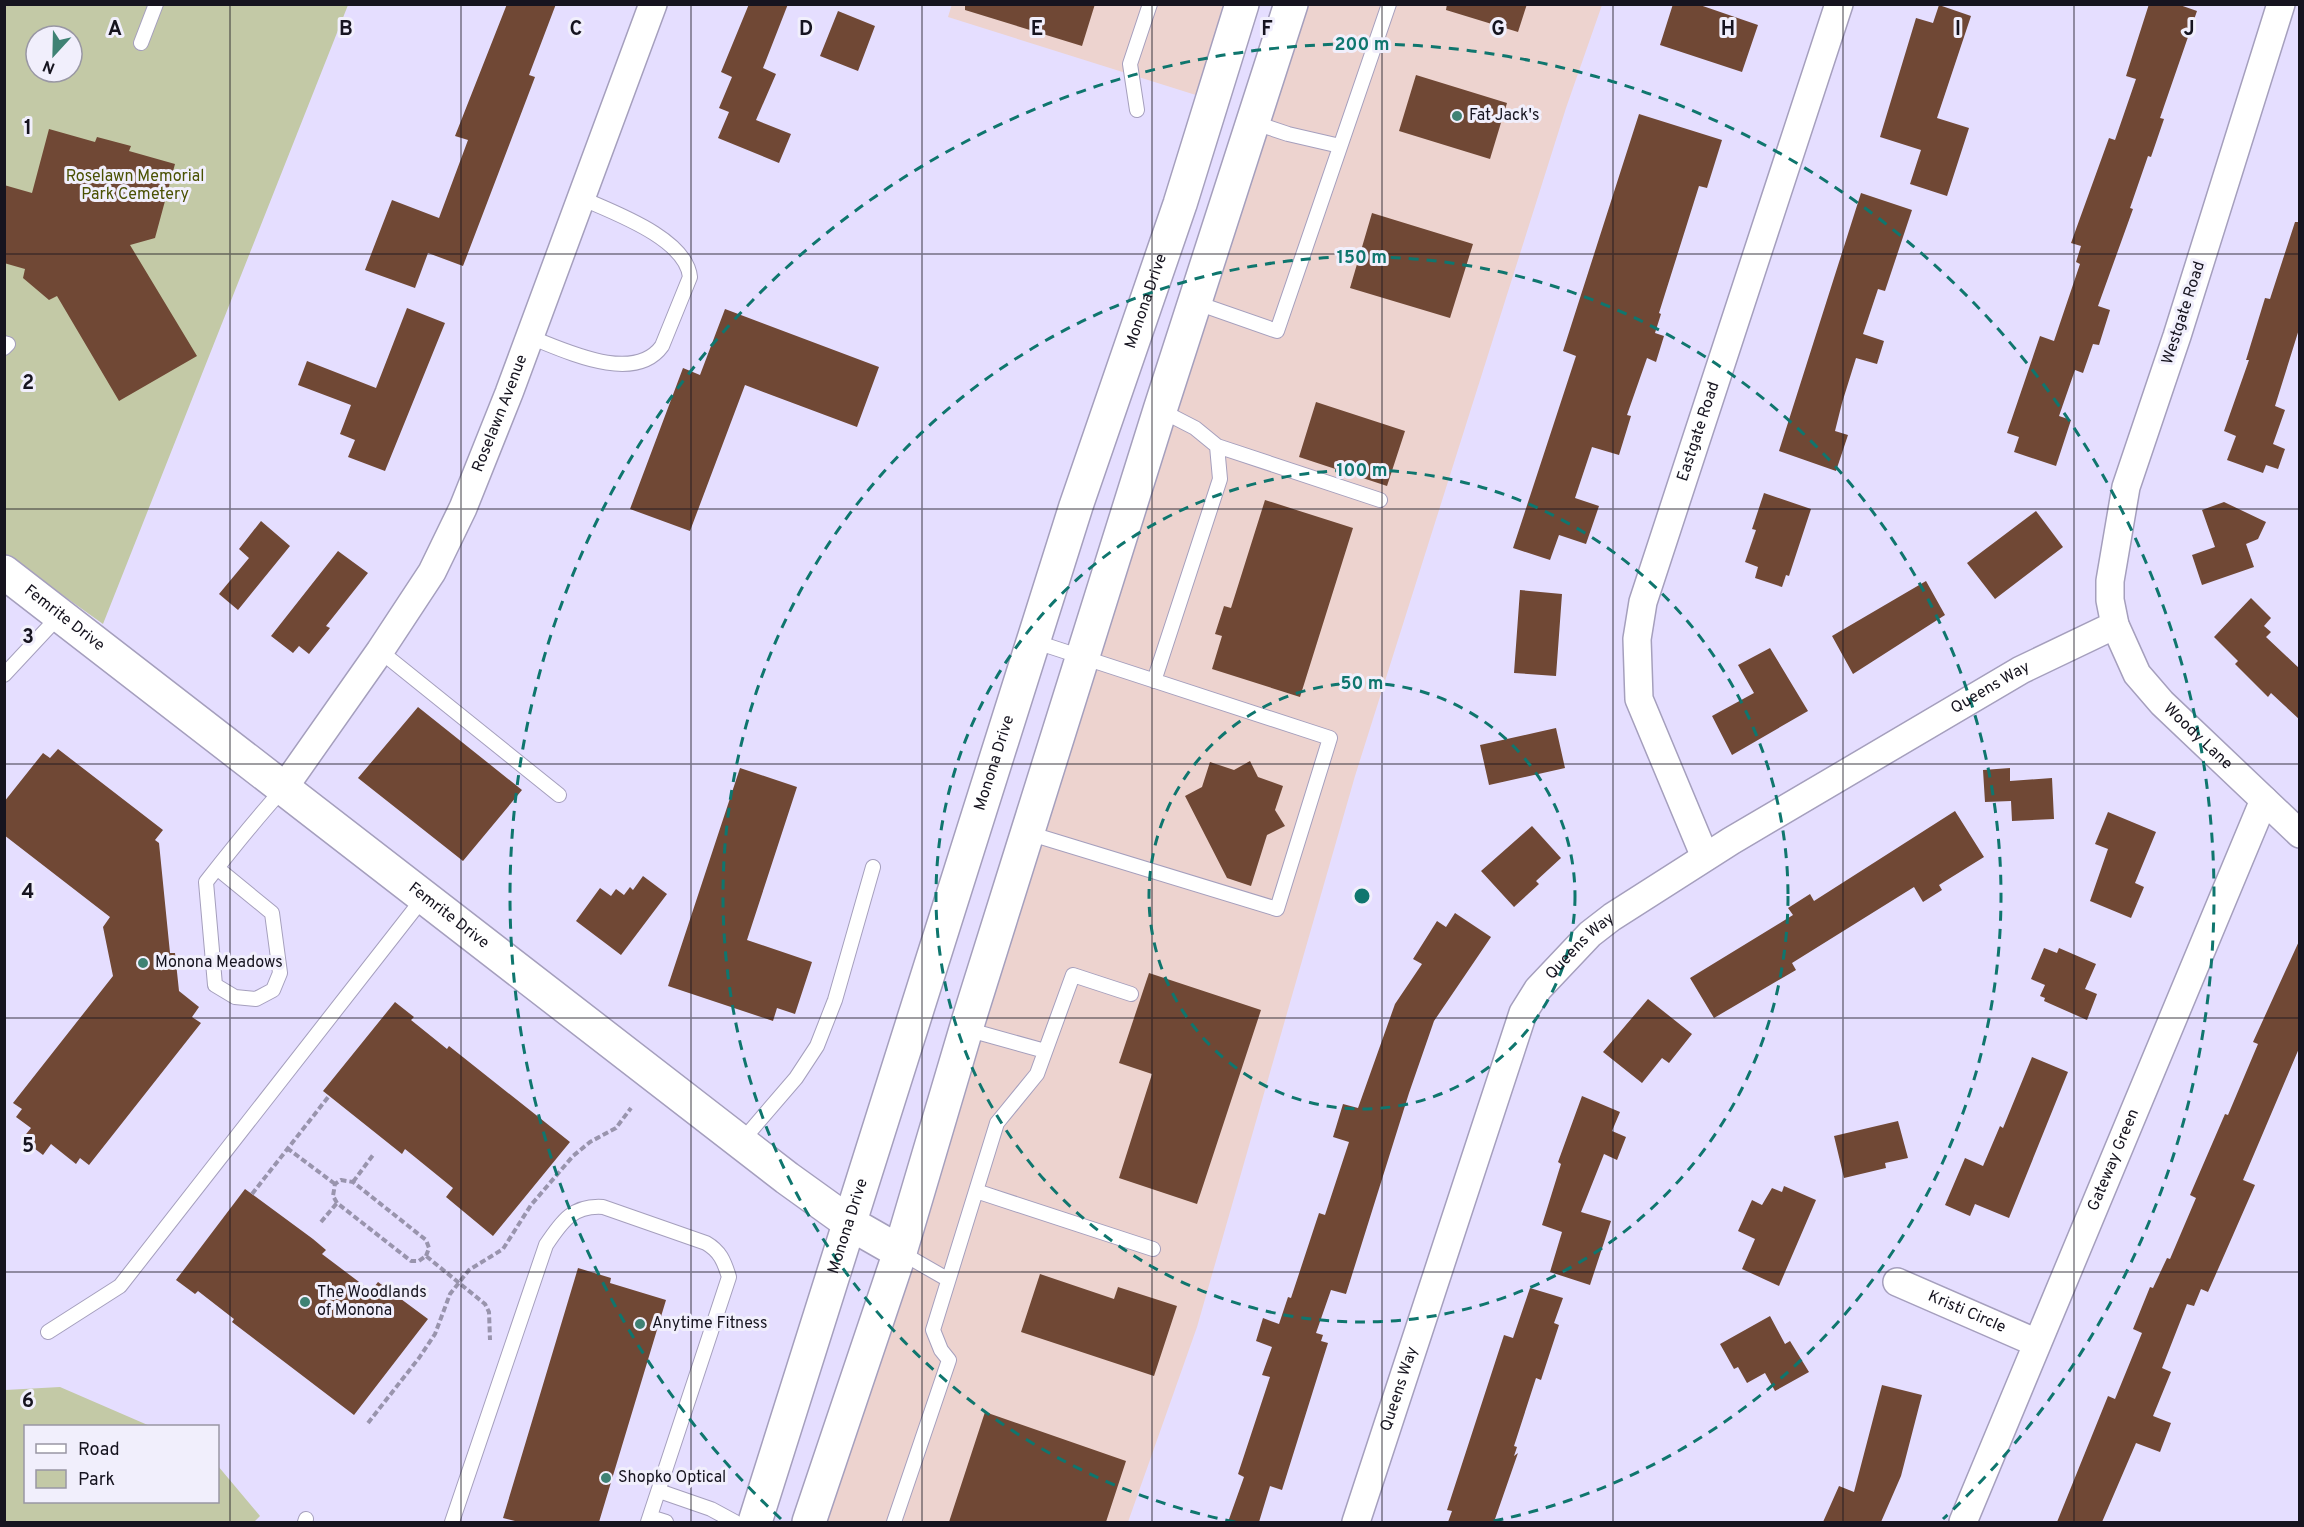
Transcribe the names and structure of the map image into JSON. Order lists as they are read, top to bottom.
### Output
{
  "streets": {
    "street": [
      "Monona Drive",
      "Westgate Road",
      "Roselawn Avenue",
      "Eastgate Road",
      "Femrite Drive",
      "Queens Way",
      "Woody Lane",
      "Gateway Green",
      "Kristi Circle"
    ]
  },
  "crossings": [
    ["Monona Drive", "Femrite Drive"],
    ["Westgate Road", "Queens Way"],
    ["Westgate Road", "Woody Lane"],
    ["Roselawn Avenue", "Femrite Drive"],
    ["Eastgate Road", "Queens Way"],
    ["Queens Way", "Woody Lane"],
    ["Woody Lane", "Gateway Green"],
    ["Gateway Green", "Kristi Circle"]
  ],
  "parks": ["Roselawn Memorial Park Cemetery"],
  "places": [
    "Fat Jack's",
    "Monona Meadows",
    "The Woodlands of Monona",
    "Anytime Fitness",
    "Shopko Optical"
  ],
  "legend": ["Road", "Park"],
  "north": "bottom",
  "grid": {
    "columns": [
      "A",
      "B",
      "C",
      "D",
      "E",
      "F",
      "G",
      "H",
      "I",
      "J"
    ],
    "rows": [
      "1",
      "2",
      "3",
      "4",
      "5",
      "6"
    ]
  },
  "rings": [
    "200 m",
    "150 m",
    "100 m",
    "50 m"
  ]
}
